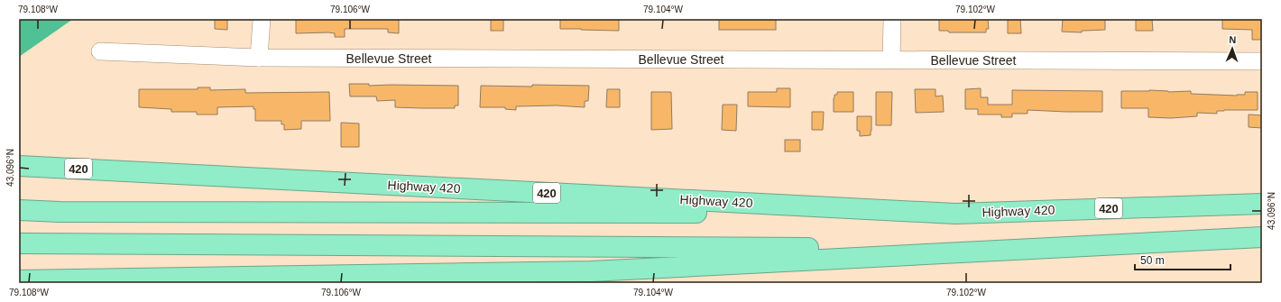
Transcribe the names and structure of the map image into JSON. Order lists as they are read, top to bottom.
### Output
{
  "streets": {
    "highway": ["420", "Highway 420"],
    "street": ["Bellevue Street"]
  },
  "scale_bar": "50 m",
  "north": "top",
  "coordinates": [
    "79.108°W",
    "79.106°W",
    "79.104°W",
    "79.102°W",
    "43.096°N"
  ]
}
